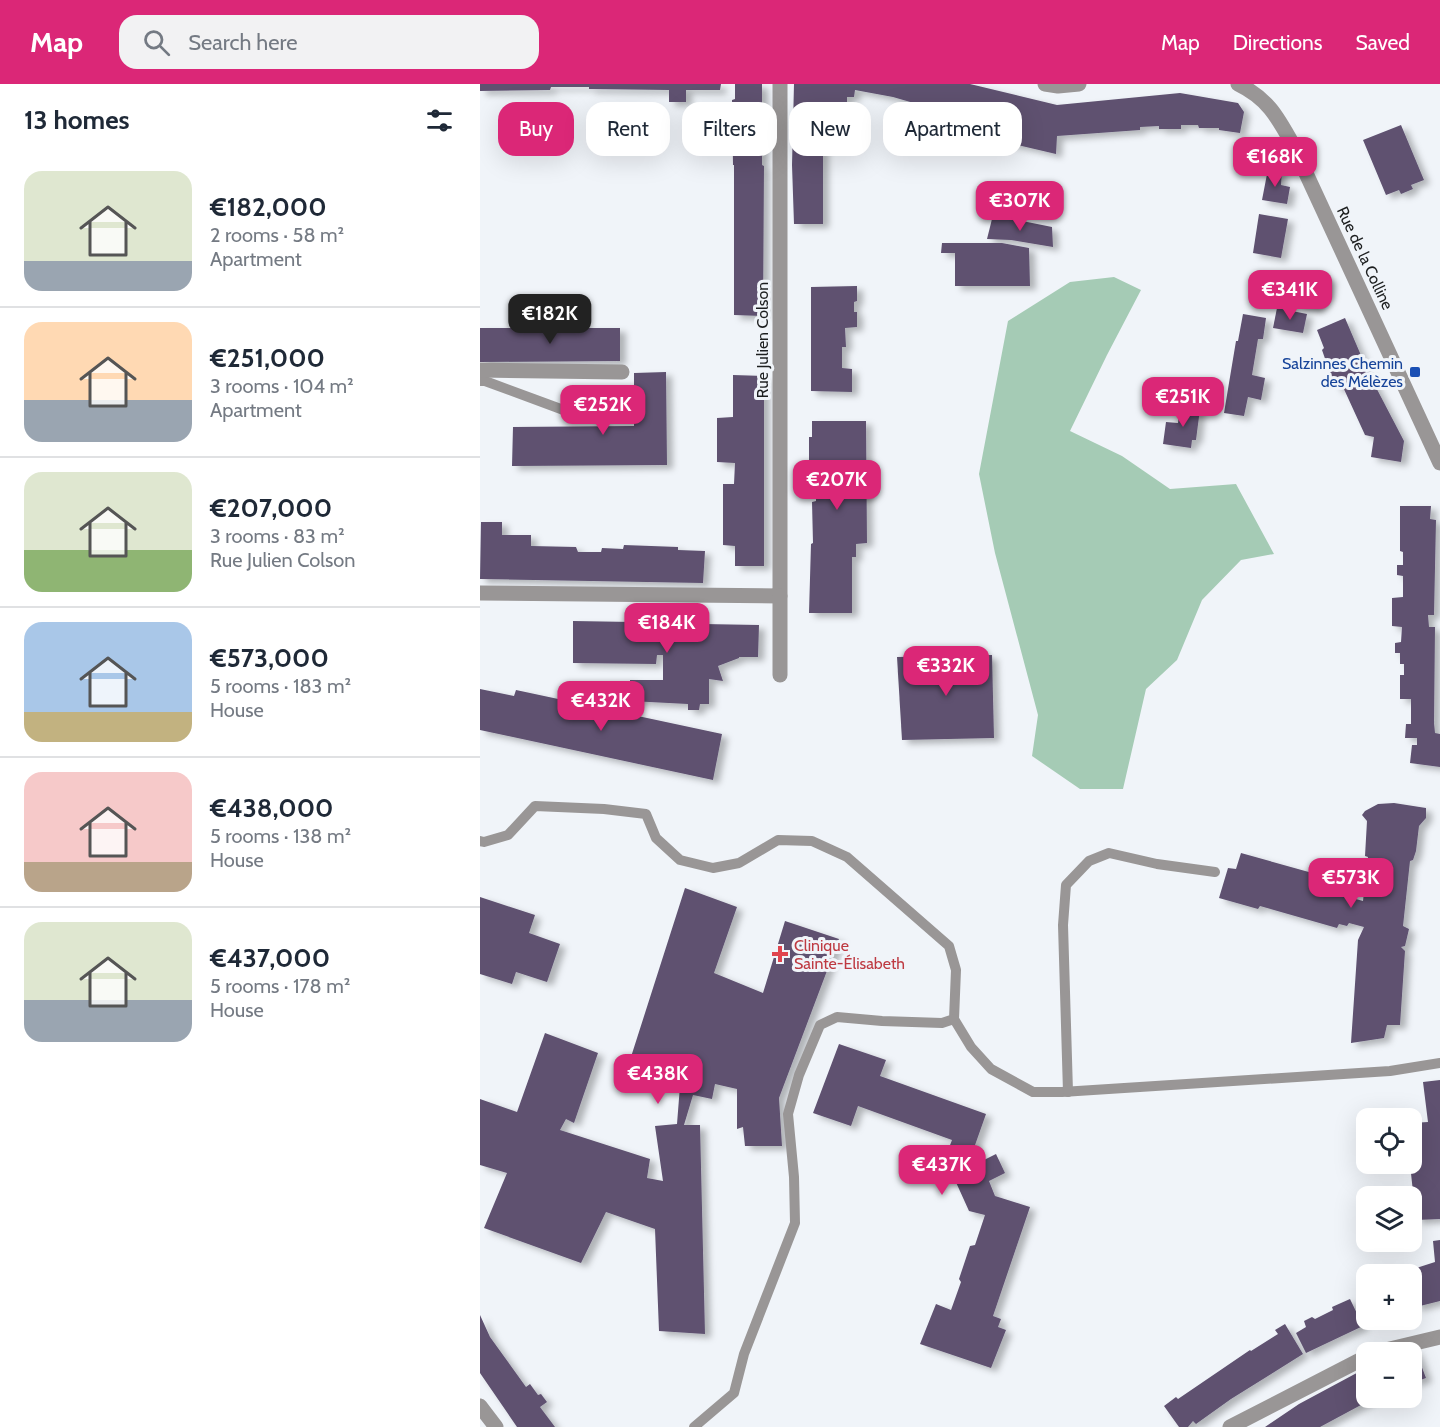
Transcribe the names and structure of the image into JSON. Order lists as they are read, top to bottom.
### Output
{
  "streets": {
    "street": ["Rue de la Colline", "Rue Julien Colson"]
  },
  "places": {
    "transit": ["Salzinnes Chemin des Mélèzes"],
    "health": ["Clinique Sainte-Élisabeth"]
  },
  "page": {
    "header": "Map",
    "search": "Search here",
    "nav": ["Map", "Directions", "Saved"],
    "heading": "13 homes",
    "chip": [
      "Buy",
      "Rent",
      "Filters",
      "New",
      "Apartment"
    ],
    "price": [
      "€168K",
      "€307K",
      "€341K",
      "€182K",
      "€251K",
      "€252K",
      "€207K",
      "€184K",
      "€332K",
      "€432K",
      "€573K",
      "€438K",
      "€437K"
    ],
    "list": [
      {
        "name": "€182,000",
        "note": "2 rooms · 58 m² · Apartment"
      },
      {
        "name": "€251,000",
        "note": "3 rooms · 104 m² · Apartment"
      },
      {
        "name": "€207,000",
        "note": "3 rooms · 83 m² · Rue Julien Colson"
      },
      {
        "name": "€573,000",
        "note": "5 rooms · 183 m² · House"
      },
      {
        "name": "€438,000",
        "note": "5 rooms · 138 m² · House"
      },
      {
        "name": "€437,000",
        "note": "5 rooms · 178 m² · House"
      }
    ],
    "map_buttons": ["+", "−"]
  }
}
